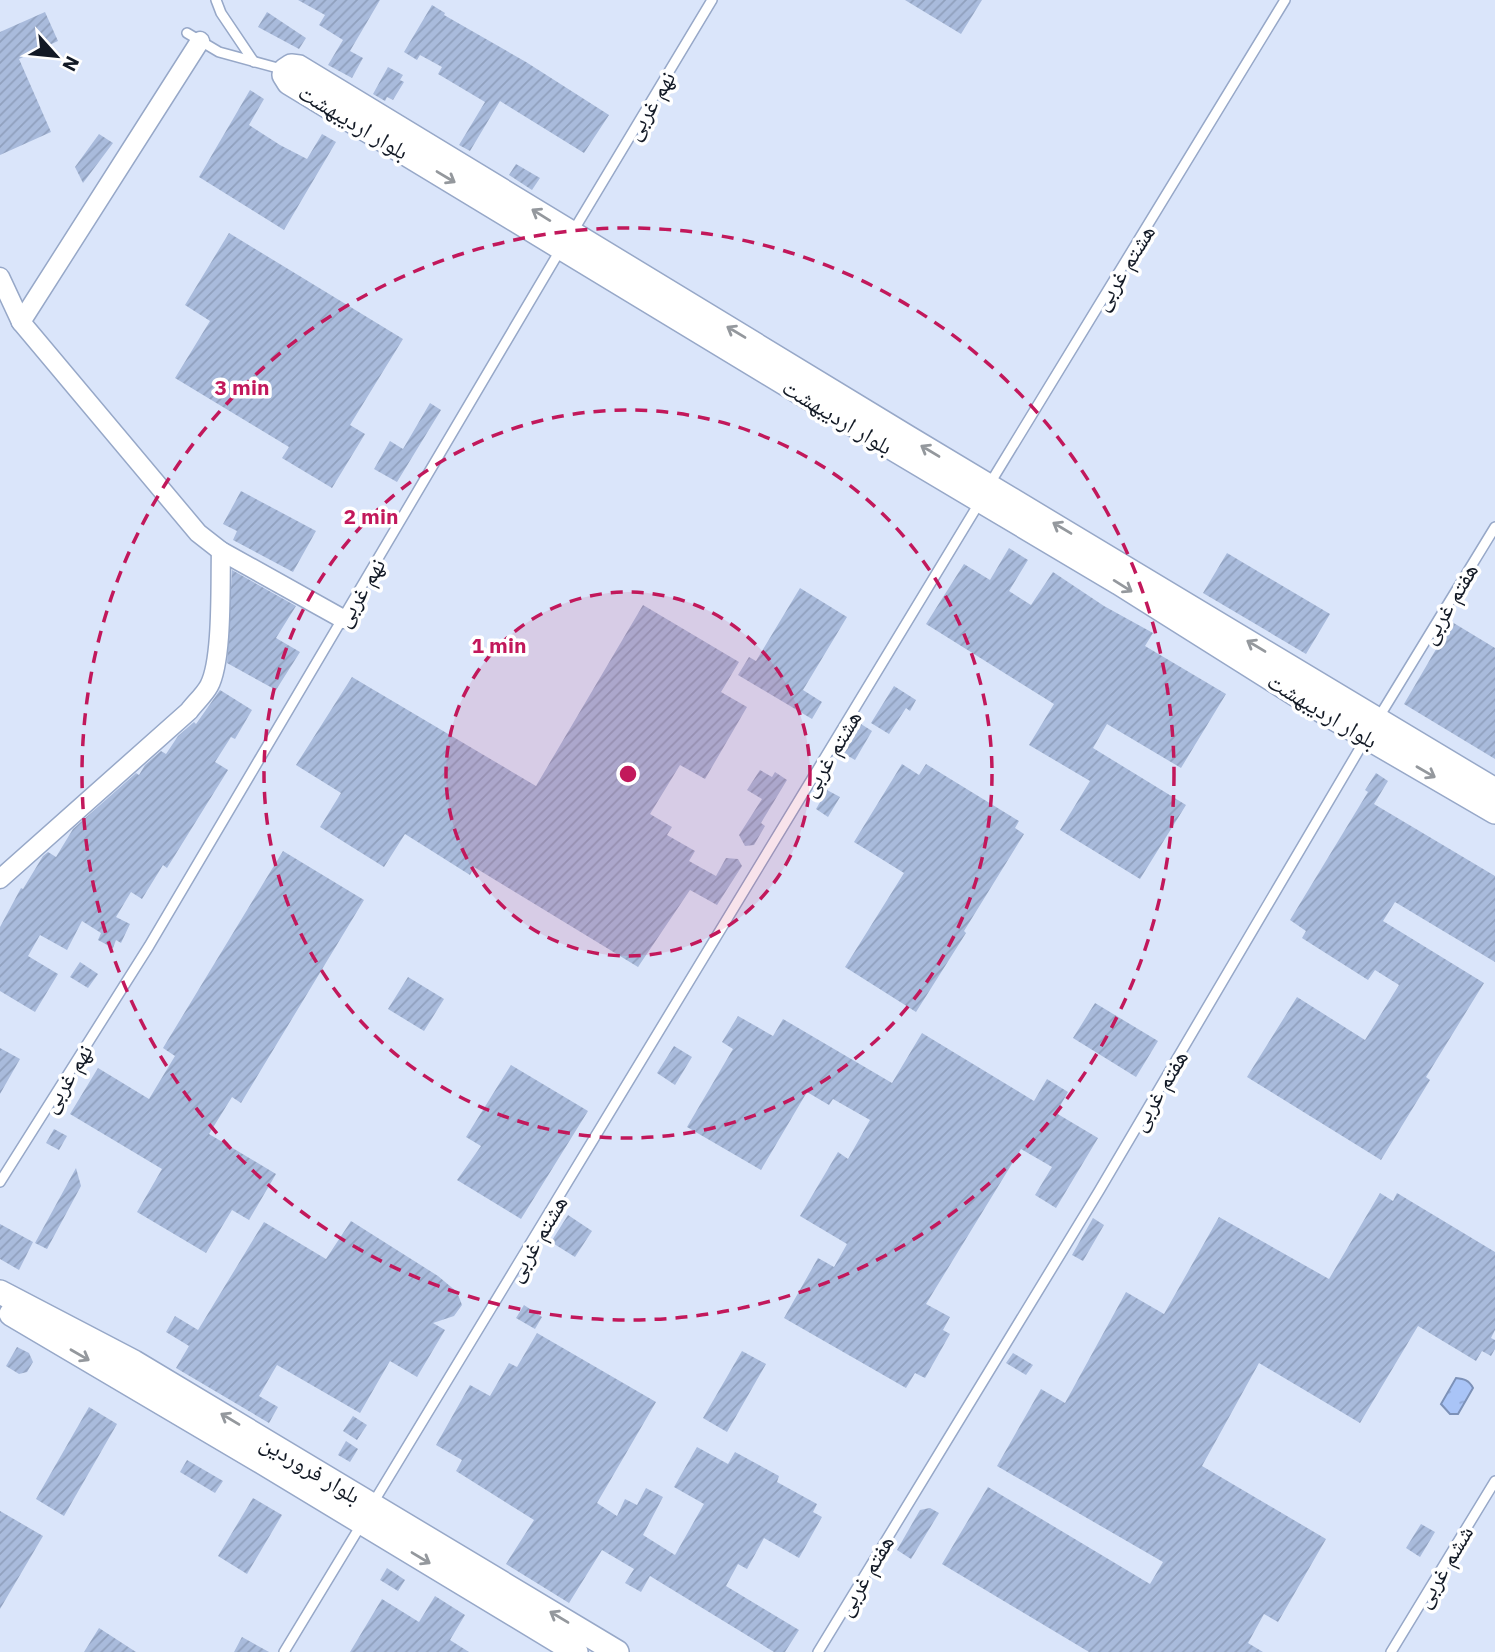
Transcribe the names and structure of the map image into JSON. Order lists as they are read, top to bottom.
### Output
{
  "streets": {
    "street": ["بلوار اردیبهشت", "بلوار فروردین"],
    "lane": [
      "نهم غربی",
      "هشتم غربی",
      "هفتم غربی",
      "ششم غربی"
    ]
  },
  "crossings": [
    ["نهم غربی", "بلوار اردیبهشت"],
    ["بلوار اردیبهشت", "هشتم غربی"],
    ["بلوار اردیبهشت", "هفتم غربی"],
    ["هشتم غربی", "بلوار فروردین"]
  ],
  "north": "bottom right",
  "rings": ["3 min", "2 min", "1 min"]
}
